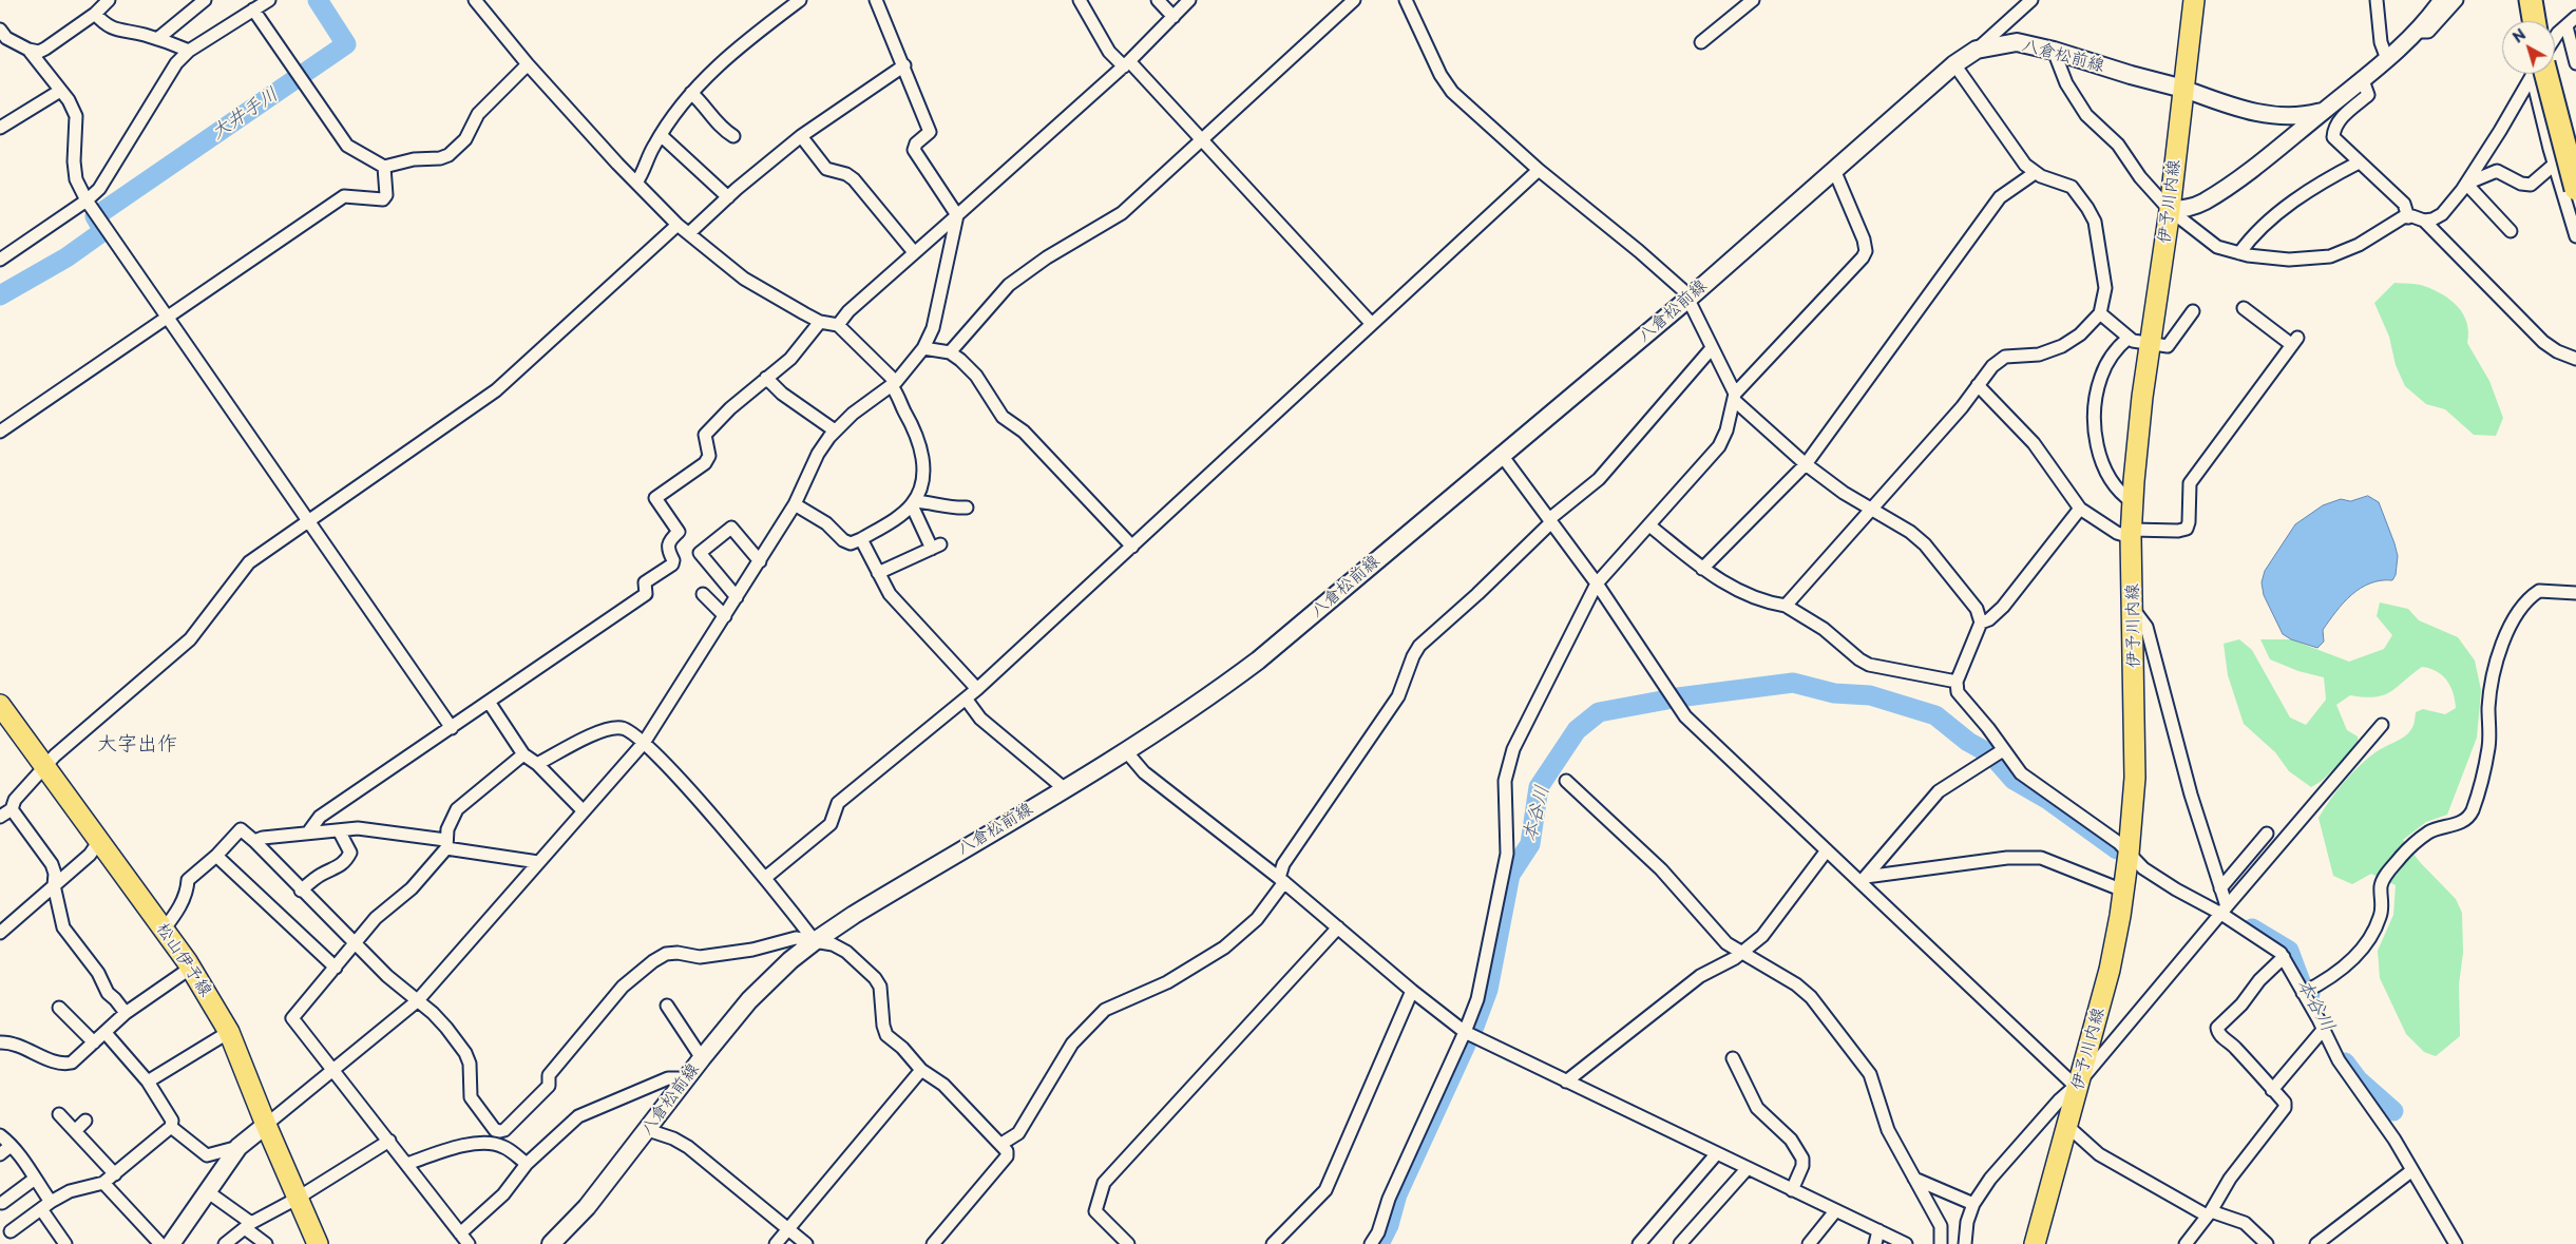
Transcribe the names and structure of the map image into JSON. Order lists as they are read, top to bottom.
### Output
{
  "streets": {
    "main road": ["八倉松前線", "伊予川内線", "松山伊予線"]
  },
  "crossings": [
    ["八倉松前線", "伊予川内線"]
  ],
  "districts": ["大字出作"],
  "water": ["大井手川", "本谷川"],
  "north": "top left"
}
